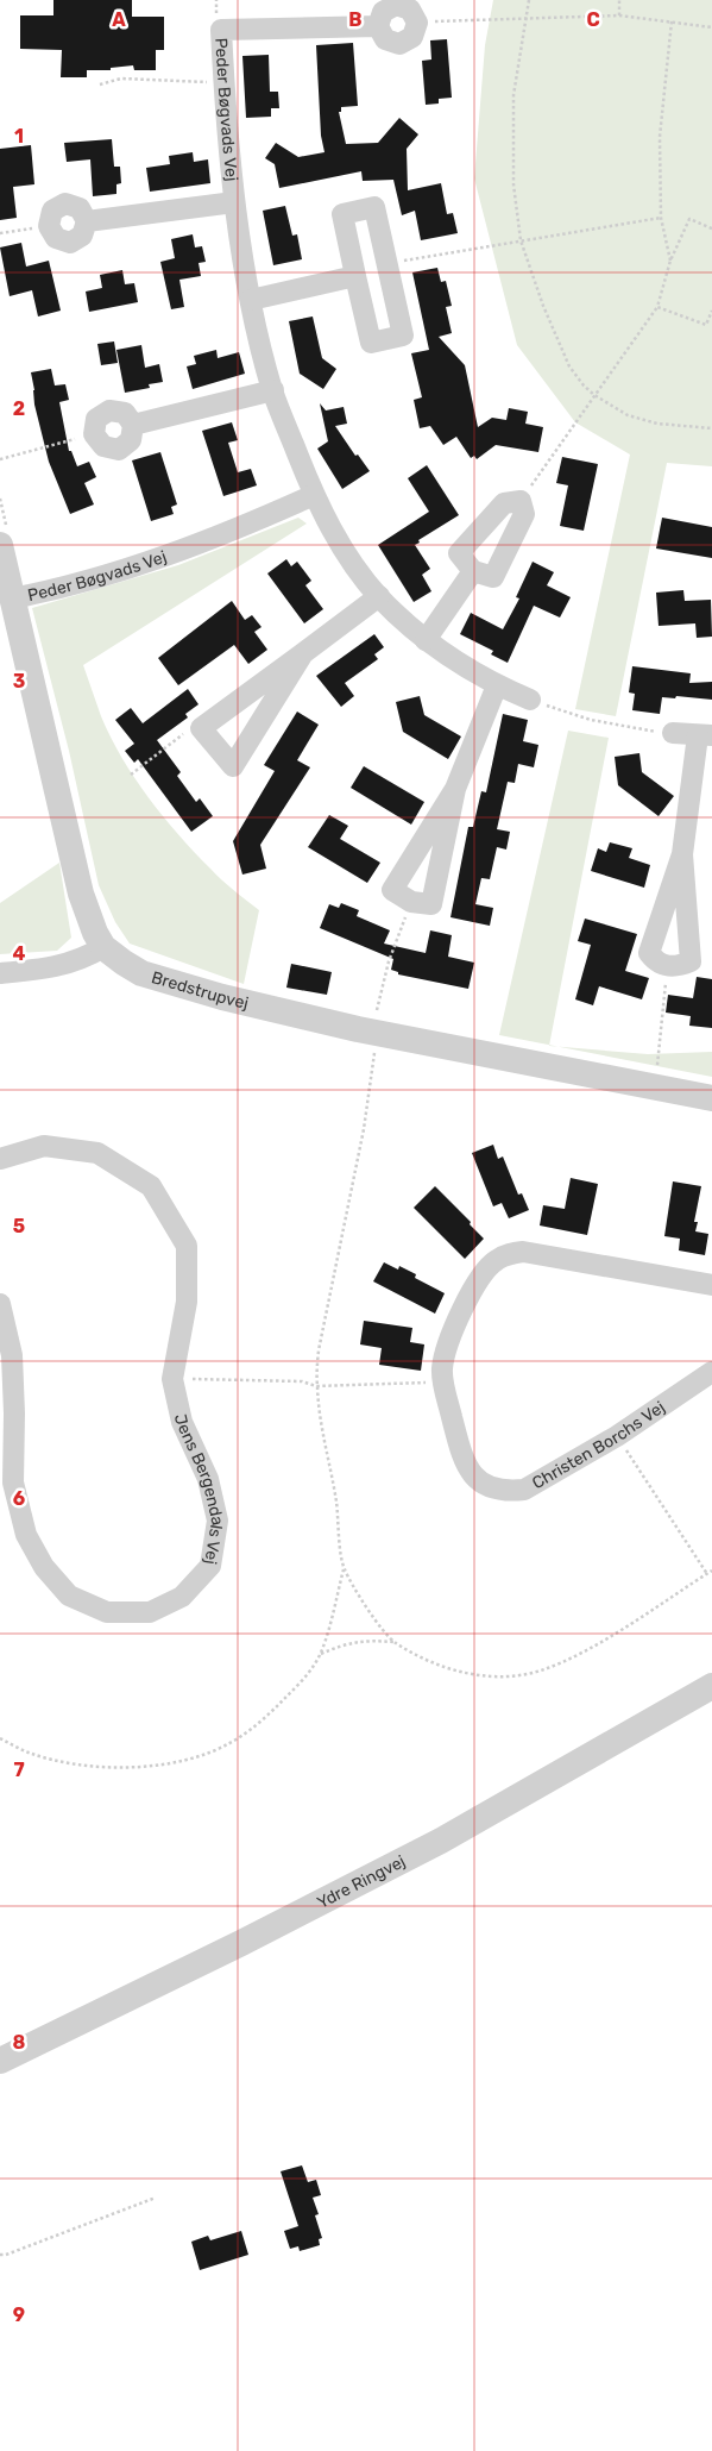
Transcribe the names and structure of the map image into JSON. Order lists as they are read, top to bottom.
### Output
{
  "streets": {
    "street": [
      "Peder Bøgvads Vej",
      "Bredstrupvej",
      "Christen Borchs Vej",
      "Jens Bergendals Vej",
      "Ydre Ringvej"
    ]
  },
  "crossings": [
    ["Peder Bøgvads Vej", "Bredstrupvej"]
  ],
  "grid": {
    "columns": ["A", "B", "C"],
    "rows": [
      "1",
      "2",
      "3",
      "4",
      "5",
      "6",
      "7",
      "8",
      "9"
    ]
  }
}
